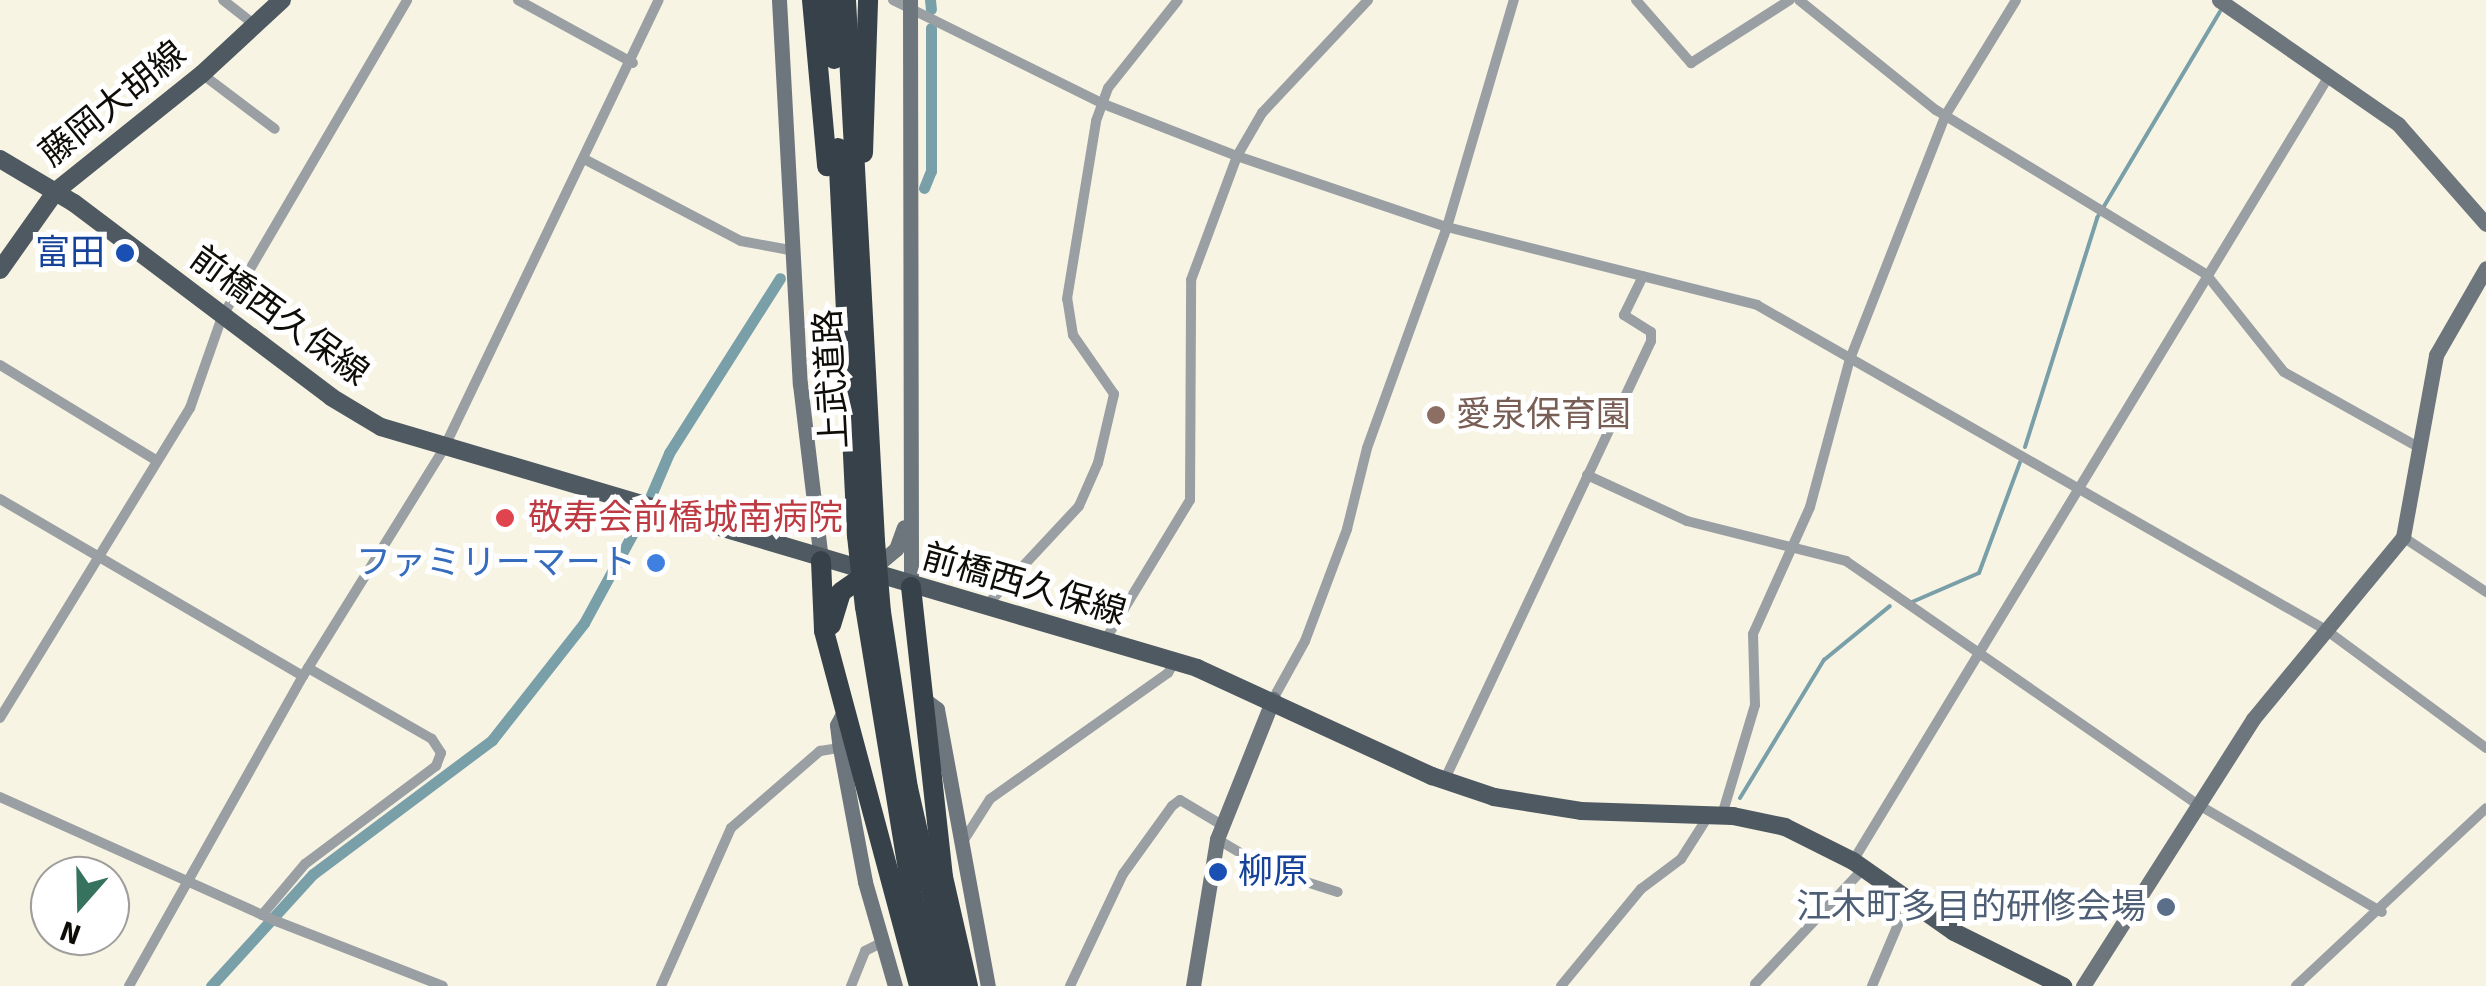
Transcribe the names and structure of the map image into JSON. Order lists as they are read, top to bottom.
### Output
{
  "streets": {
    "highway": ["上武道路"],
    "main road": ["藤岡大胡線", "前橋西久保線"]
  },
  "crossings": [
    ["藤岡大胡線", "前橋西久保線"]
  ],
  "places": [
    "富田",
    "愛泉保育園",
    "敬寿会前橋城南病院",
    "ファミリーマート",
    "柳原",
    "江木町多目的研修会場"
  ],
  "north": "bottom"
}
